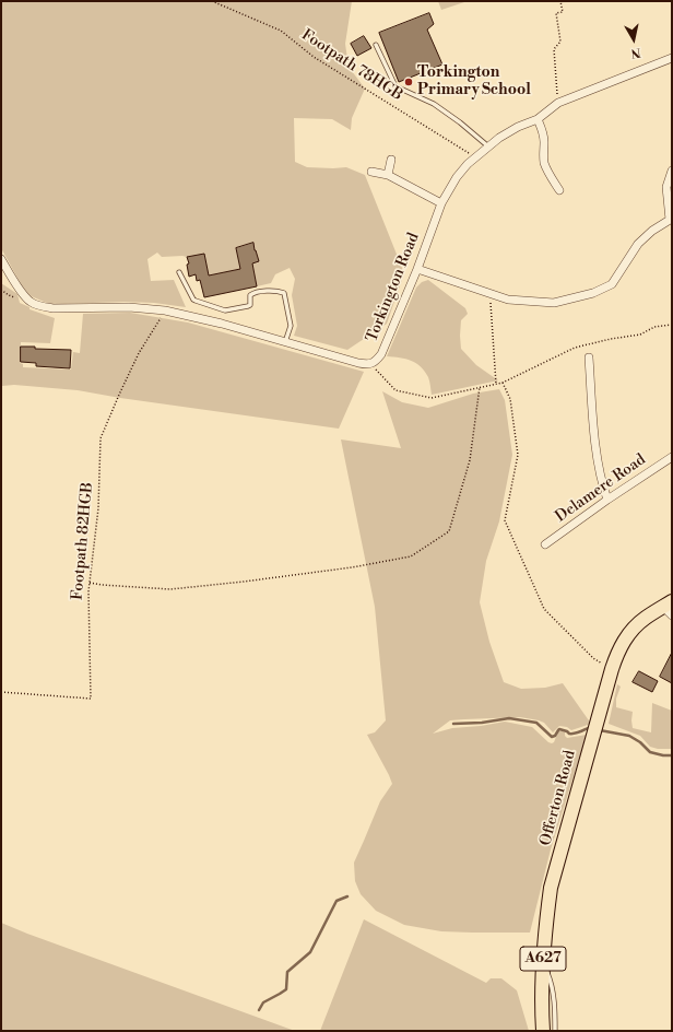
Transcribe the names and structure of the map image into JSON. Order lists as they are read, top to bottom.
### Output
{
  "streets": {
    "main road": ["Offerton Road", "A627"],
    "street": ["Torkington Road", "Delamere Road"],
    "path": ["Footpath 78HGB", "Footpath 82HGB"]
  },
  "crossings": [
    ["Footpath 78HGB", "Torkington Road"],
    ["Torkington Road", "Footpath 82HGB"]
  ],
  "places": ["Torkington Primary School"],
  "north": "bottom"
}
